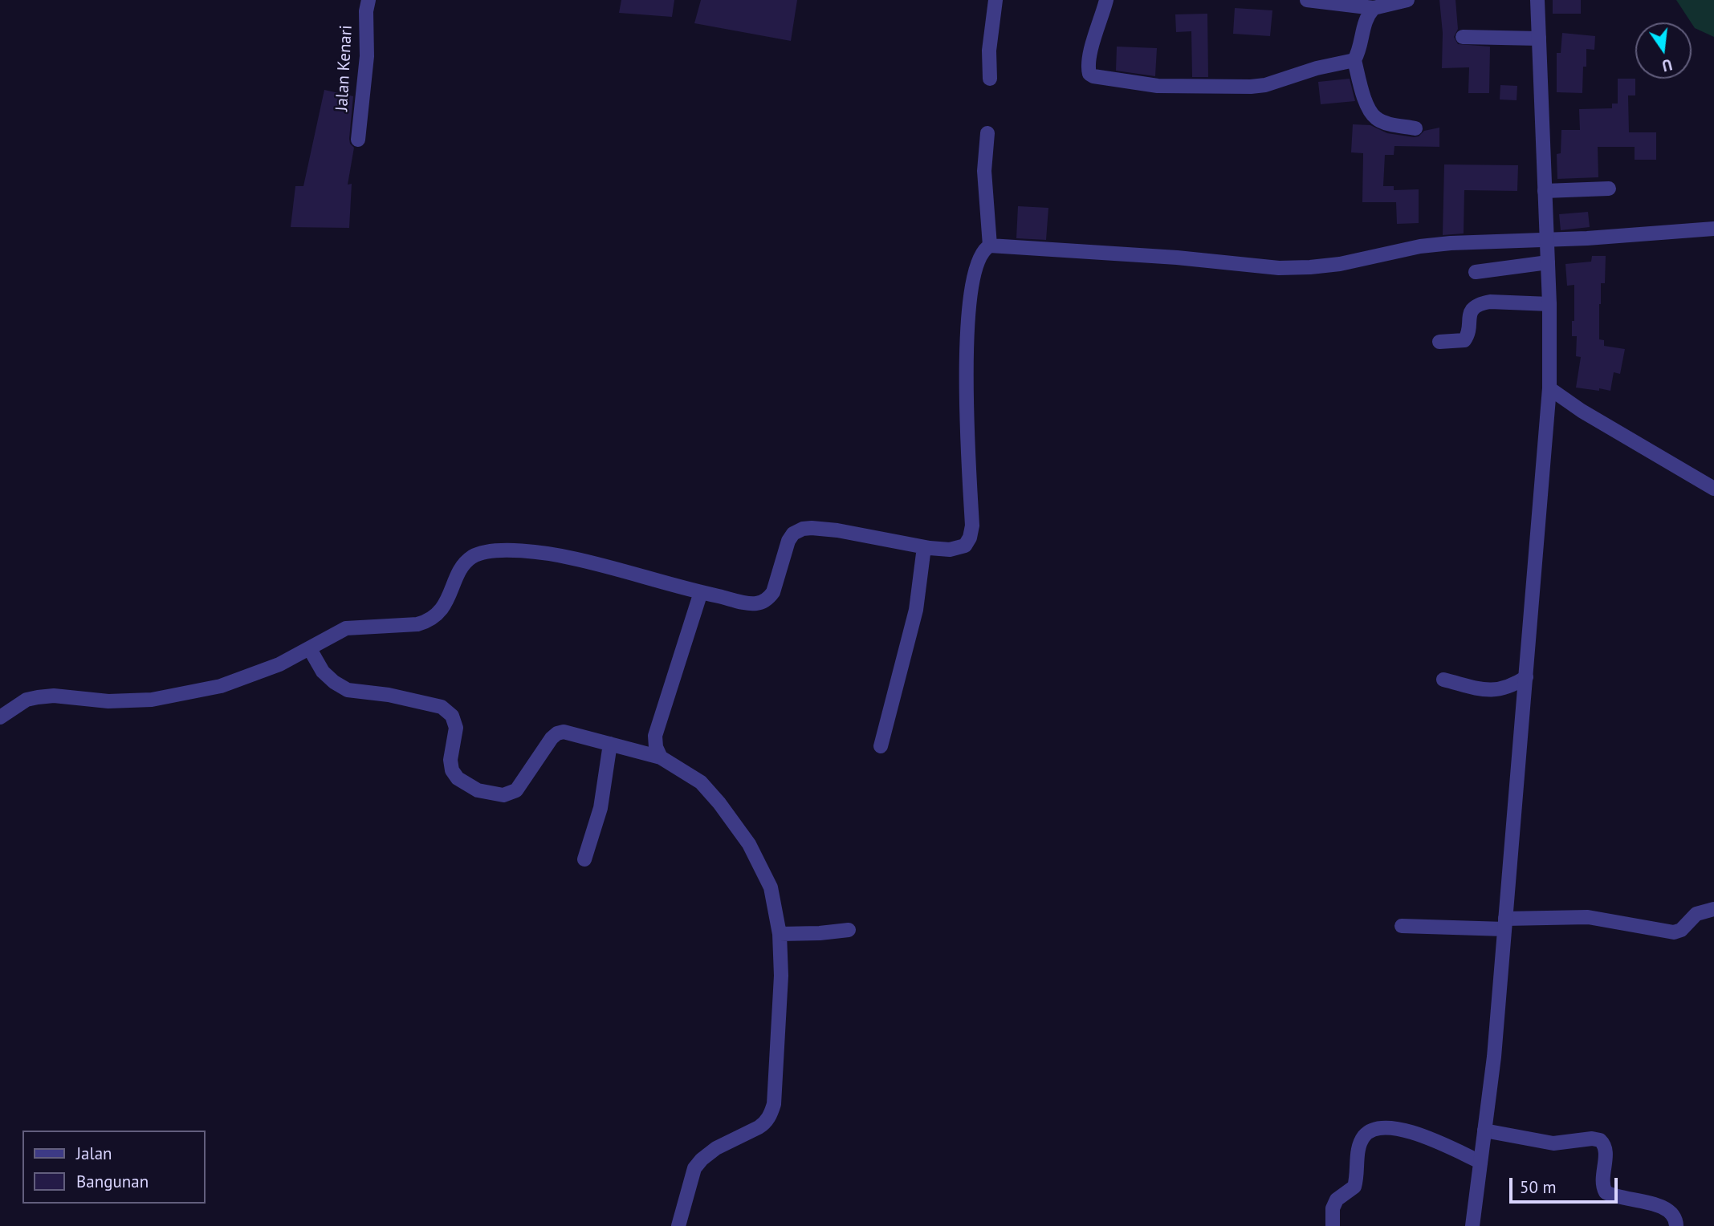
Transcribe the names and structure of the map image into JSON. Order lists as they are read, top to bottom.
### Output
{
  "streets": {
    "street": ["Jalan Kenari"]
  },
  "legend": ["Jalan", "Bangunan"],
  "scale_bar": "50 m",
  "north": "bottom"
}
